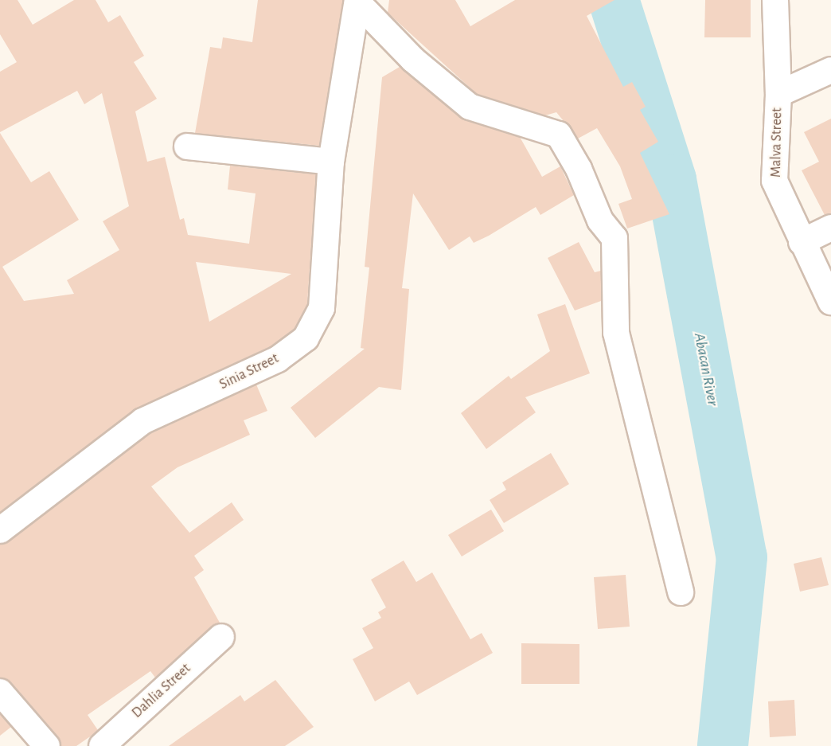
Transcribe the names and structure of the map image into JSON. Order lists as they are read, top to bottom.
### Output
{
  "streets": {
    "street": ["Malva Street", "Sinia Street", "Dahlia Street"]
  },
  "water": ["Abacan River"]
}
